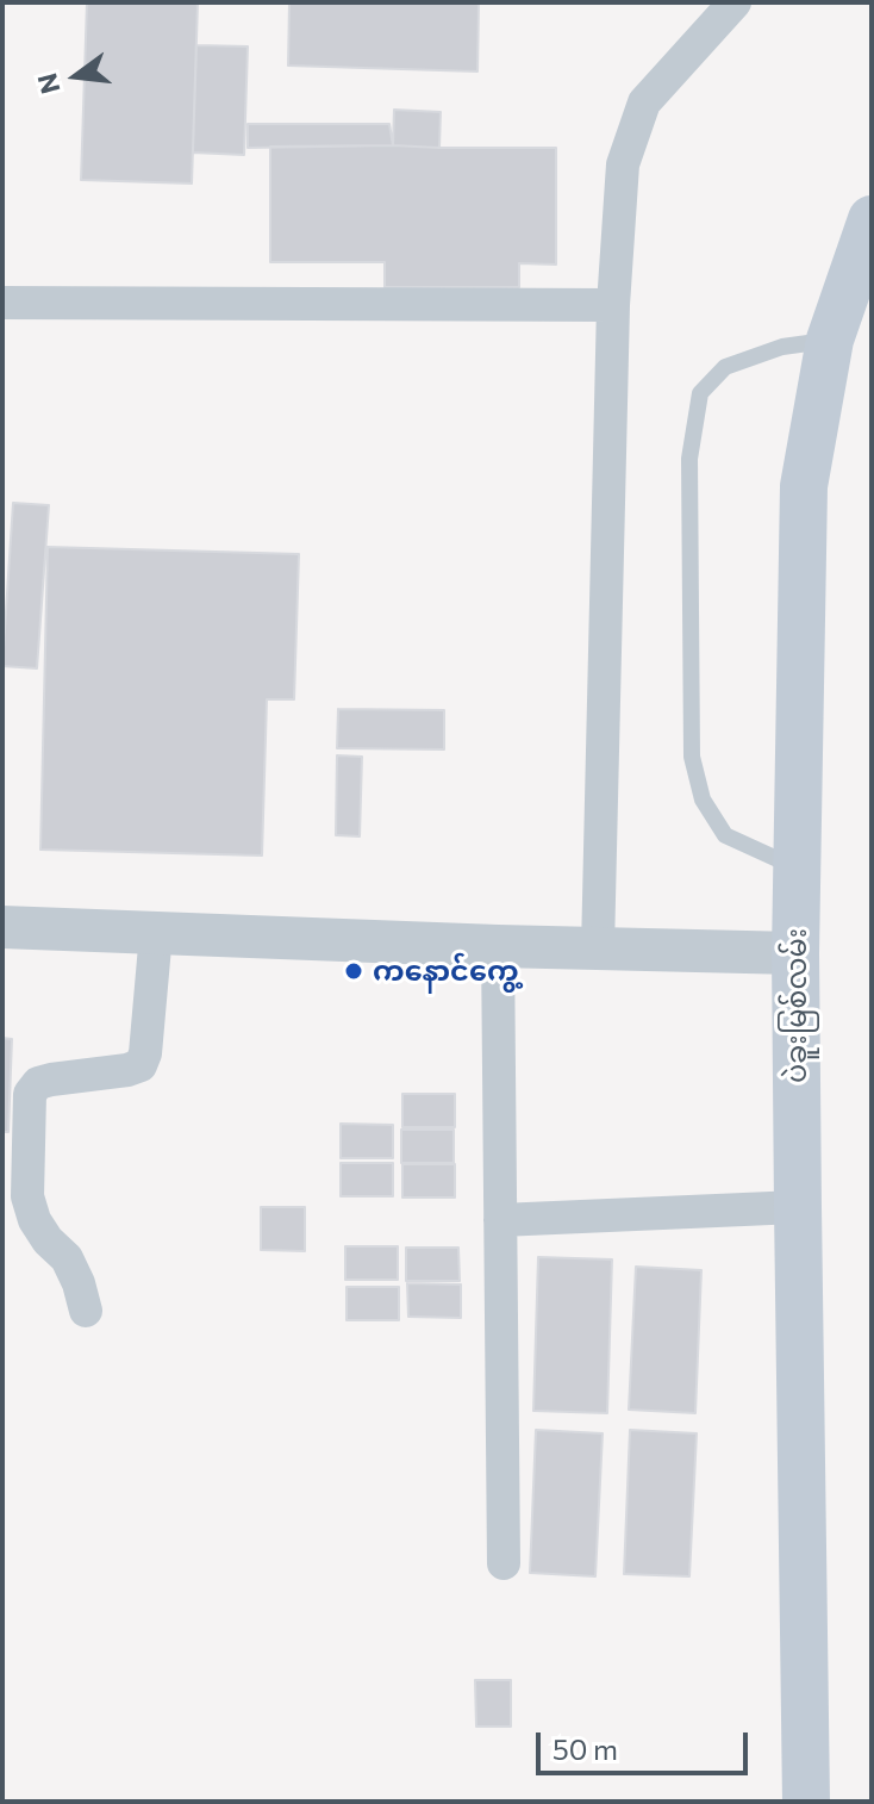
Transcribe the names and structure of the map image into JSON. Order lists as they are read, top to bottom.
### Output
{
  "streets": {
    "main road": ["ပဲခူးမြစ်လမ်း"]
  },
  "places": ["ကနောင်ကွေ့"],
  "scale_bar": "50 m",
  "north": "left"
}
